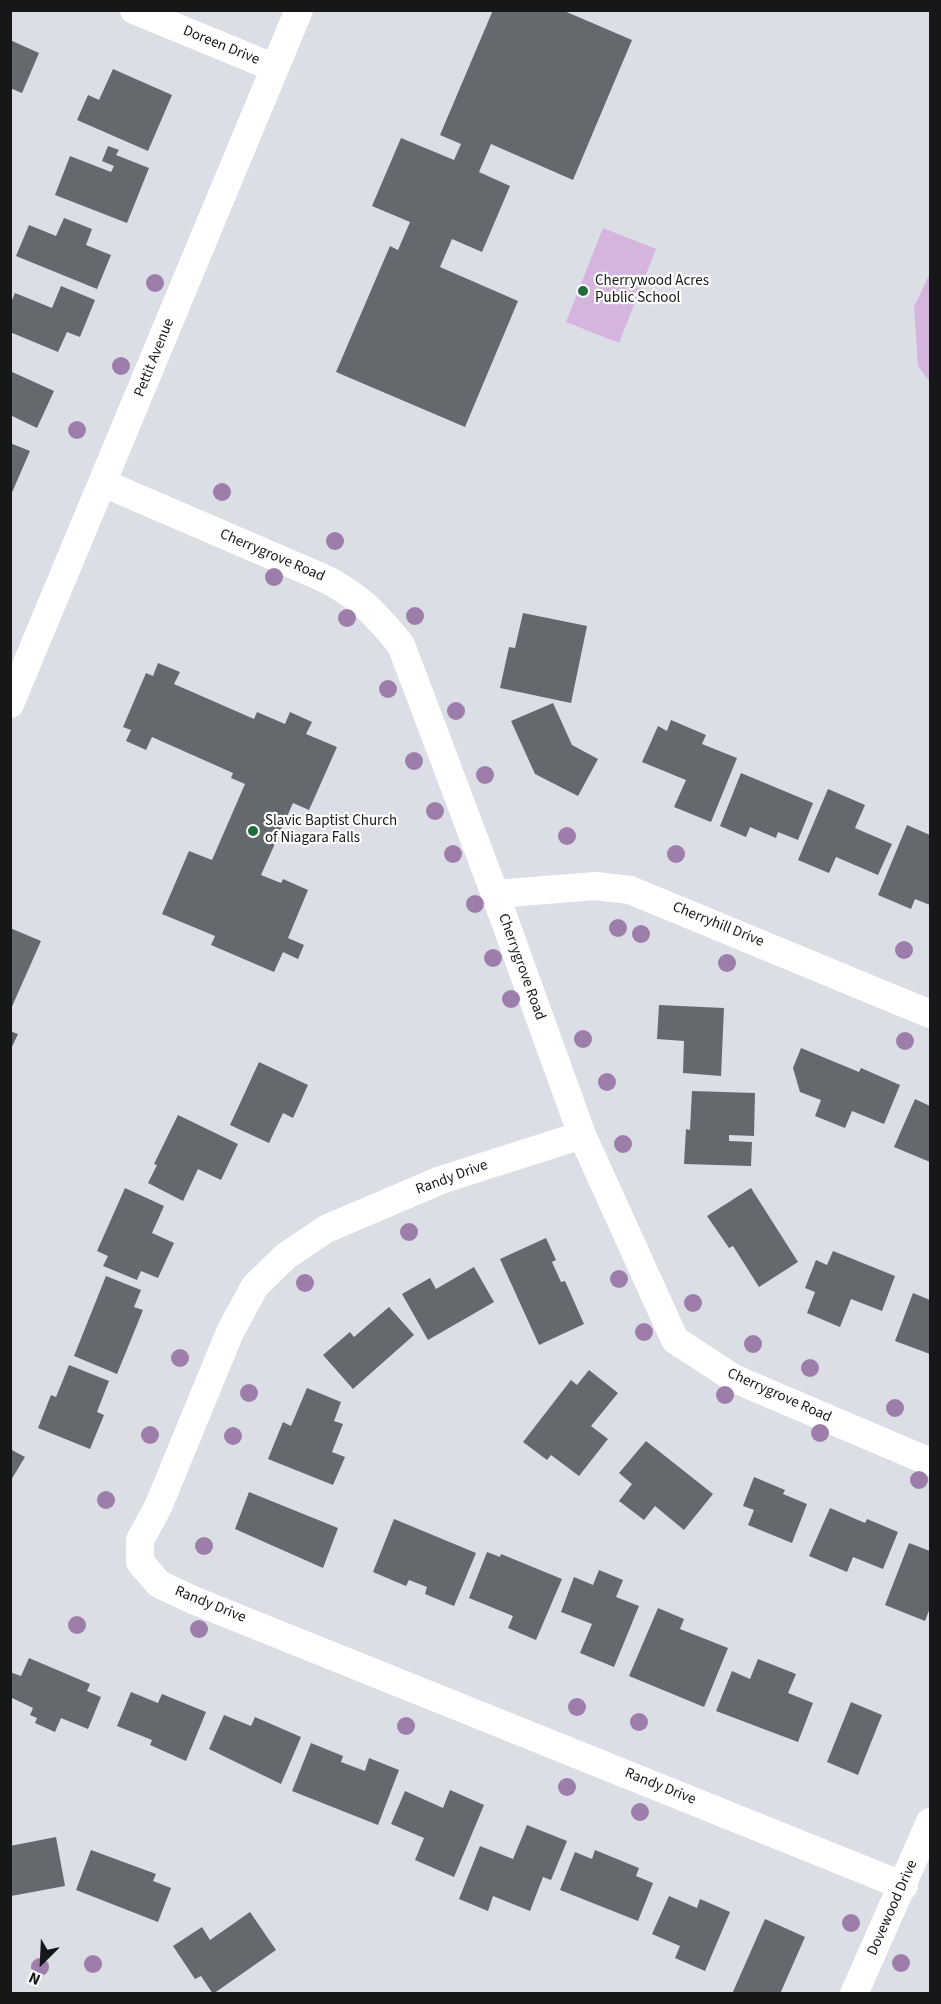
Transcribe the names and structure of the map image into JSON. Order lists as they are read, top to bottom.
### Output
{
  "streets": {
    "street": [
      "Doreen Drive",
      "Pettit Avenue",
      "Cherrygrove Road",
      "Cherryhill Drive",
      "Randy Drive",
      "Dovewood Drive"
    ]
  },
  "crossings": [
    ["Doreen Drive", "Pettit Avenue"],
    ["Pettit Avenue", "Cherrygrove Road"],
    ["Cherrygrove Road", "Cherryhill Drive"],
    ["Cherrygrove Road", "Randy Drive"],
    ["Randy Drive", "Dovewood Drive"]
  ],
  "places": ["Cherrywood Acres Public School", "Slavic Baptist Church of Niagara Falls"],
  "north": "bottom left"
}
